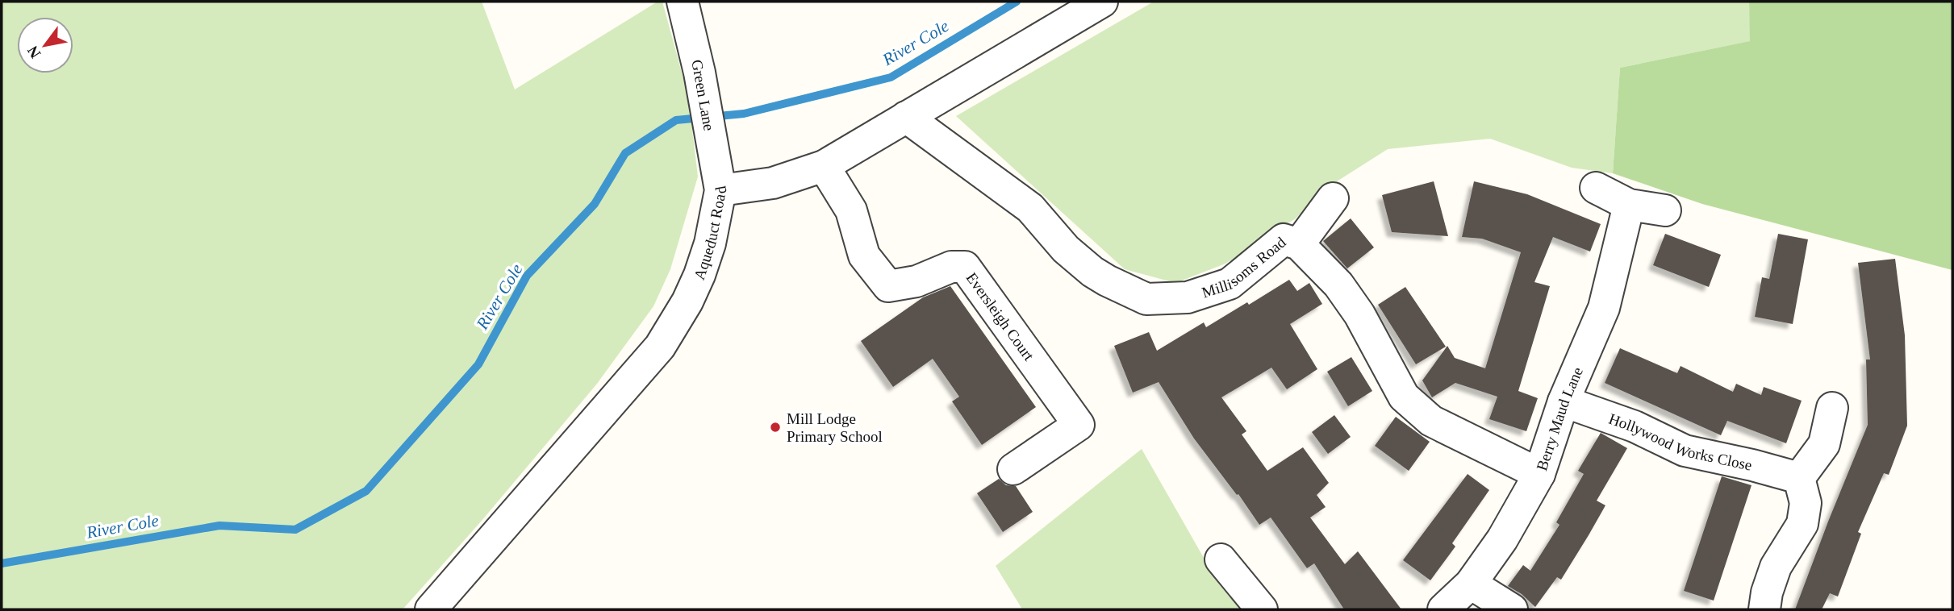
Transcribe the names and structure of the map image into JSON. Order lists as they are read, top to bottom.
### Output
{
  "streets": {
    "street": [
      "Green Lane",
      "Aqueduct Road",
      "Millisoms Road",
      "Eversleigh Court",
      "Berry Maud Lane",
      "Hollywood Works Close"
    ]
  },
  "crossings": [
    ["Green Lane", "Aqueduct Road"],
    ["Aqueduct Road", "Millisoms Road"],
    ["Aqueduct Road", "Eversleigh Court"],
    ["Millisoms Road", "Berry Maud Lane"],
    ["Berry Maud Lane", "Hollywood Works Close"]
  ],
  "water": ["River Cole"],
  "places": ["Mill Lodge Primary School"],
  "north": "bottom left"
}
